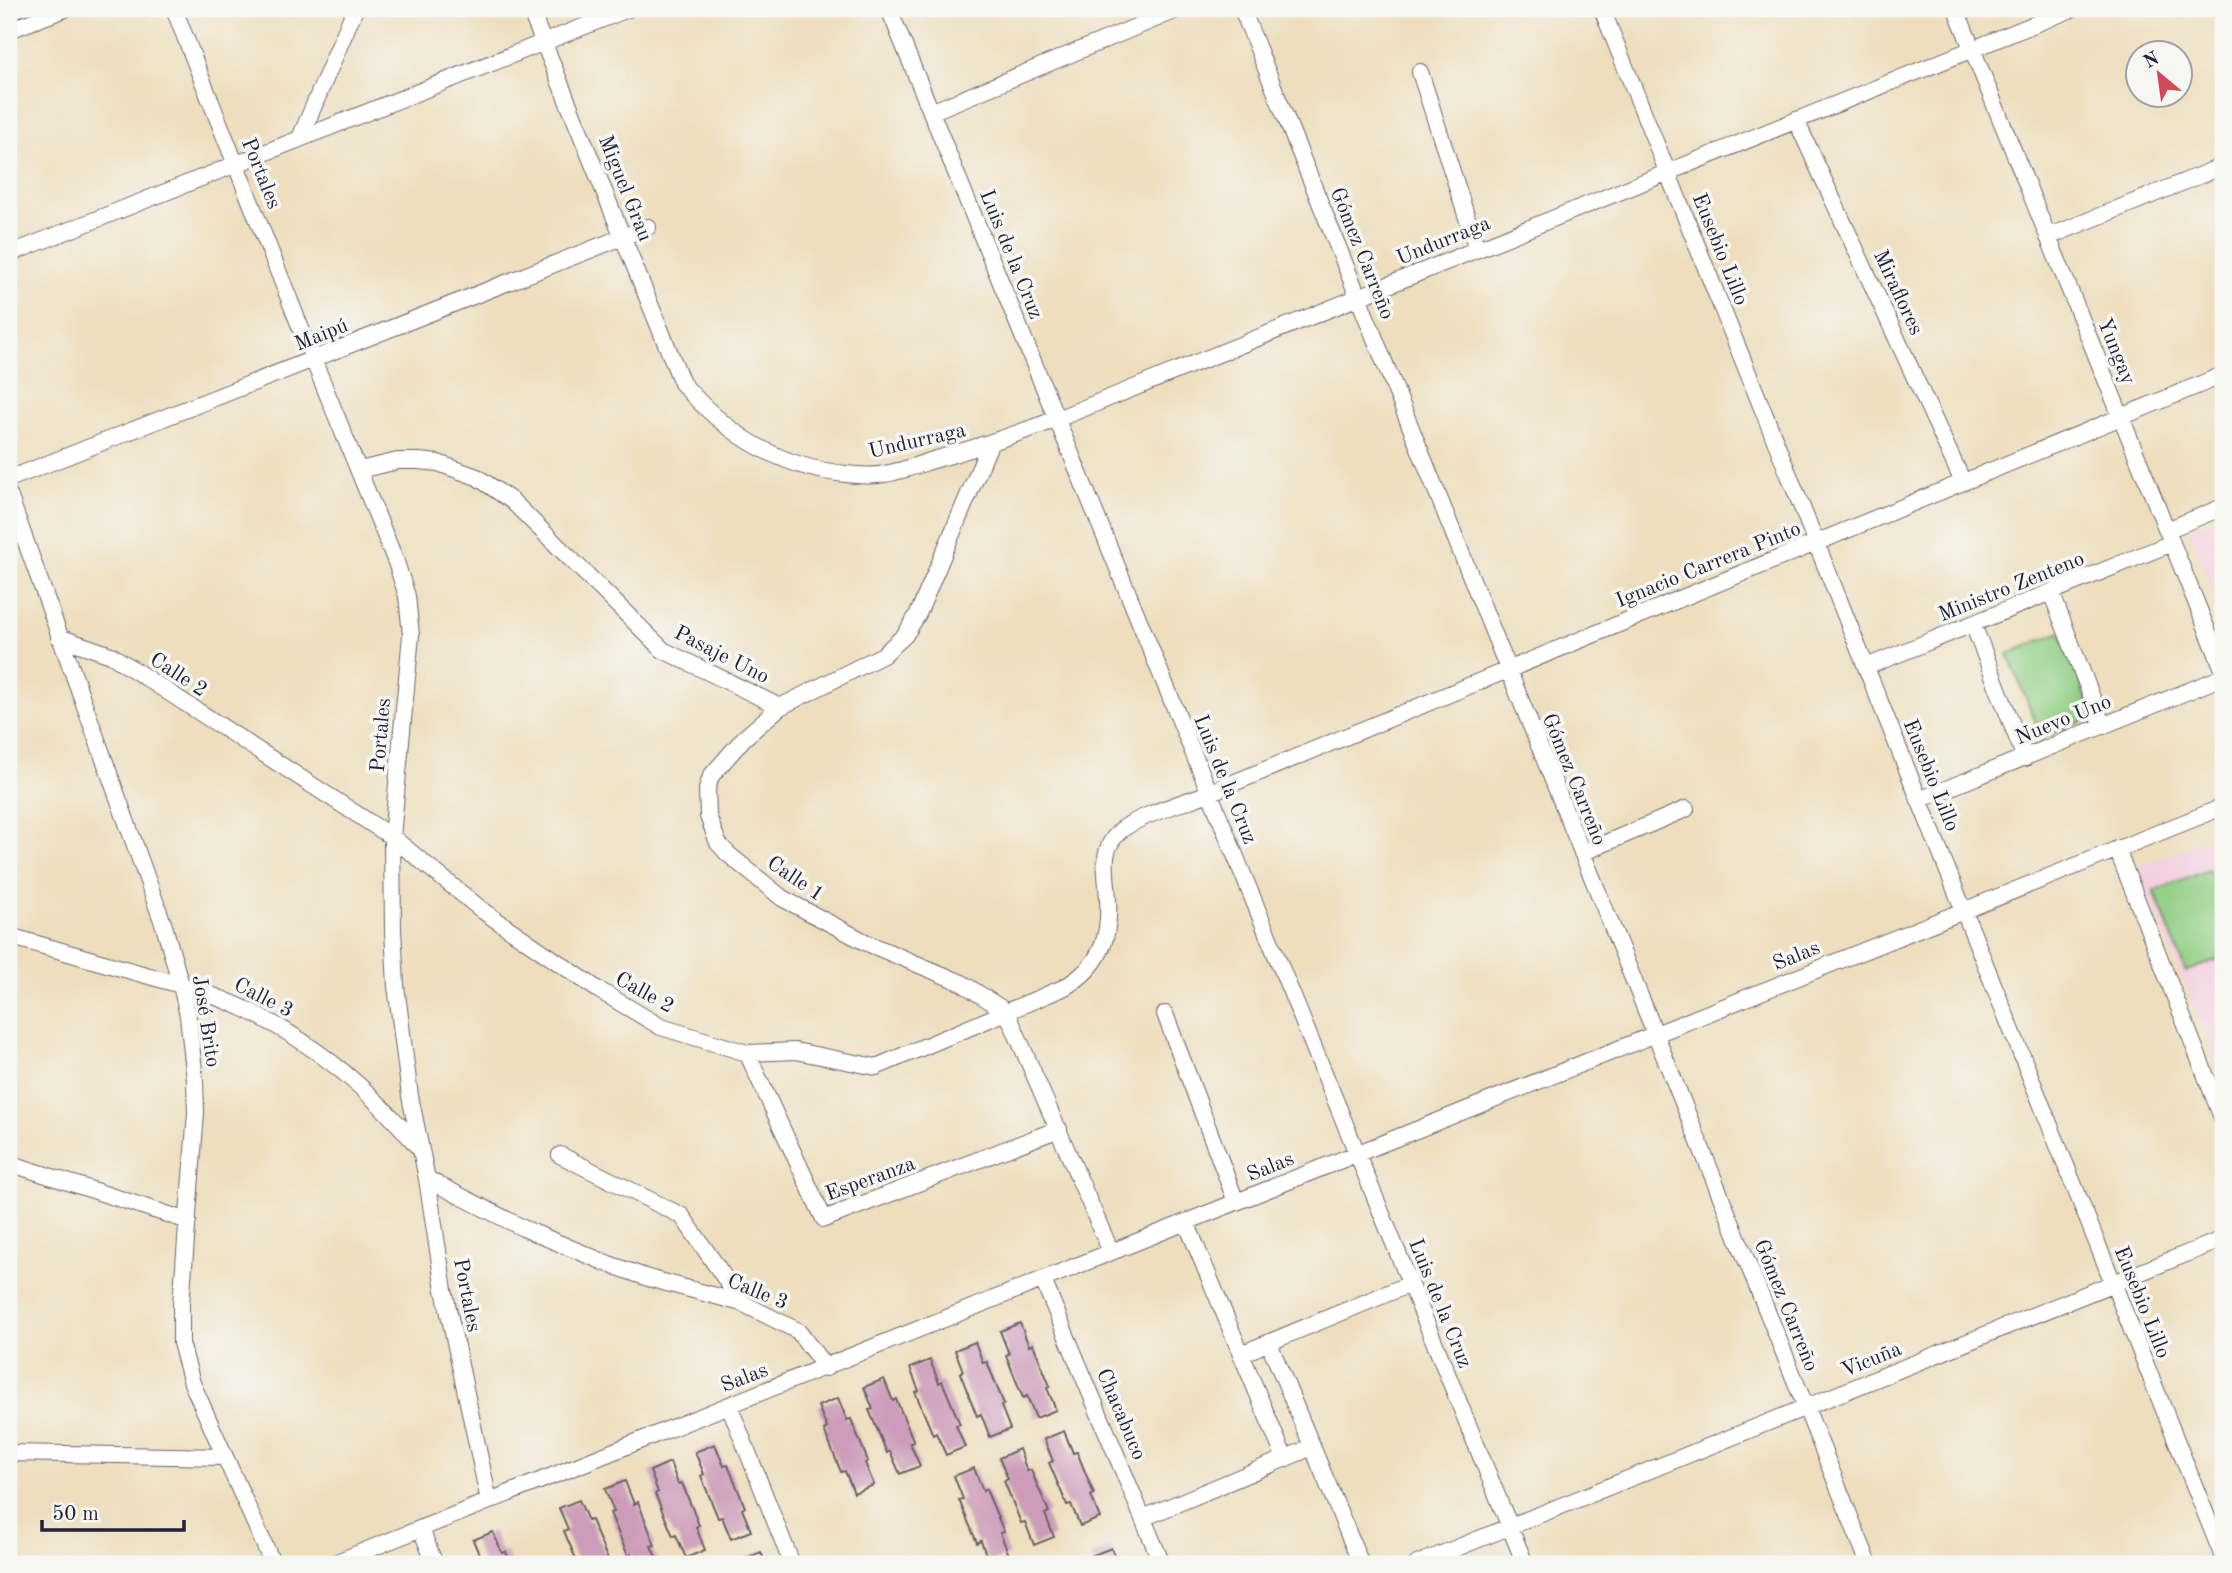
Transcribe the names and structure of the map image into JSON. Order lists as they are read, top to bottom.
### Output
{
  "streets": {
    "street": [
      "Portales",
      "Miguel Grau",
      "Undurraga",
      "Eusebio Lillo",
      "Gómez Carreño",
      "Luis de la Cruz",
      "Miraflores",
      "Maipú",
      "Yungay",
      "Ignacio Carrera Pinto",
      "Ministro Zenteno",
      "Pasaje Uno",
      "Calle 2",
      "Nuevo Uno",
      "Calle 1",
      "Salas",
      "Calle 3",
      "José Brito",
      "Esperanza",
      "Vicuña",
      "Chacabuco"
    ]
  },
  "crossings": [
    ["Portales", "Maipú"],
    ["Portales", "Pasaje Uno"],
    ["Portales", "Calle 2"],
    ["Portales", "Salas"],
    ["Portales", "Calle 3"],
    ["Miguel Grau", "Undurraga"],
    ["Miguel Grau", "Maipú"],
    ["Undurraga", "Eusebio Lillo"],
    ["Undurraga", "Gómez Carreño"],
    ["Undurraga", "Luis de la Cruz"],
    ["Undurraga", "Miraflores"],
    ["Undurraga", "Yungay"],
    ["Undurraga", "Pasaje Uno"],
    ["Eusebio Lillo", "Ignacio Carrera Pinto"],
    ["Eusebio Lillo", "Ministro Zenteno"],
    ["Eusebio Lillo", "Nuevo Uno"],
    ["Eusebio Lillo", "Salas"],
    ["Eusebio Lillo", "Vicuña"],
    ["Gómez Carreño", "Ignacio Carrera Pinto"],
    ["Gómez Carreño", "Salas"],
    ["Gómez Carreño", "Vicuña"],
    ["Luis de la Cruz", "Ignacio Carrera Pinto"],
    ["Luis de la Cruz", "Calle 2"],
    ["Luis de la Cruz", "Salas"],
    ["Luis de la Cruz", "Vicuña"],
    ["Miraflores", "Ignacio Carrera Pinto"],
    ["Yungay", "Ignacio Carrera Pinto"],
    ["Yungay", "Ministro Zenteno"],
    ["Ignacio Carrera Pinto", "Calle 2"],
    ["Pasaje Uno", "Calle 1"],
    ["Calle 2", "Calle 1"],
    ["Calle 2", "José Brito"],
    ["Calle 2", "Esperanza"],
    ["Salas", "Calle 3"],
    ["Salas", "Chacabuco"],
    ["Calle 3", "José Brito"]
  ],
  "scale_bar": "50 m",
  "north": "top left"
}
